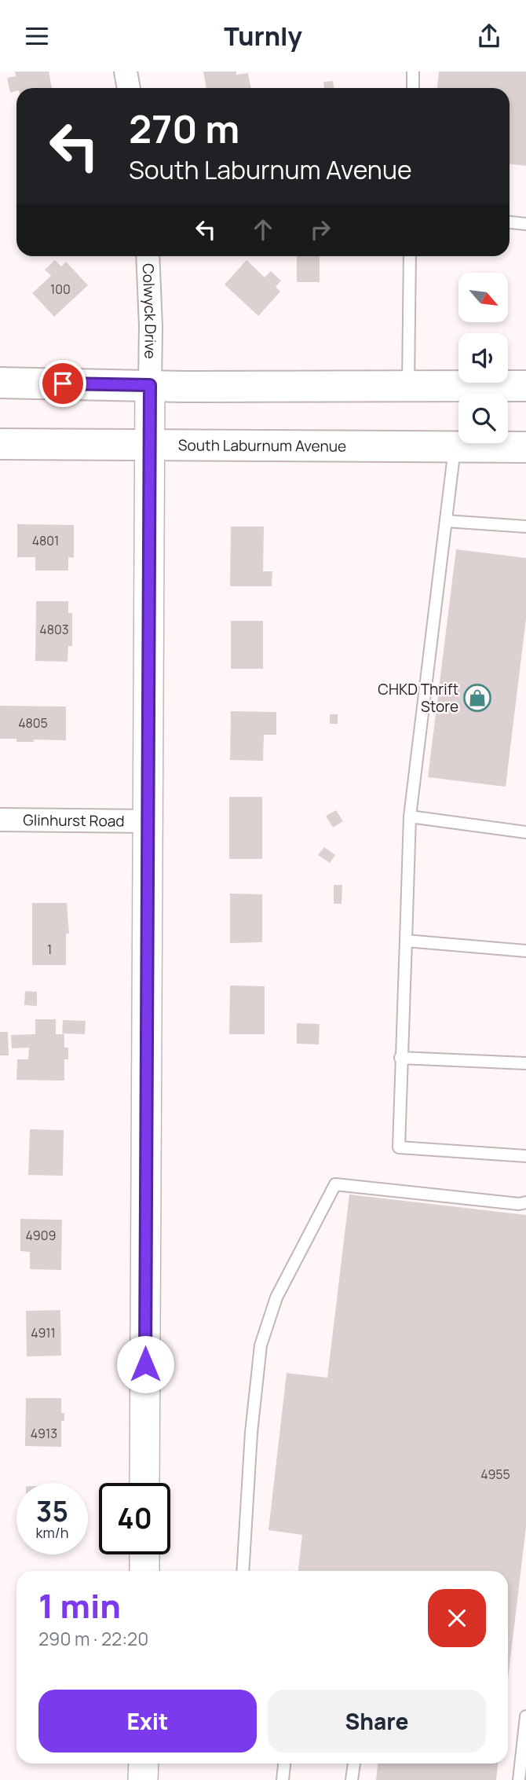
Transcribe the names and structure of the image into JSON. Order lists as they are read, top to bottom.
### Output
{
  "streets": {
    "main road": ["South Laburnum Avenue"],
    "street": ["Colwyck Drive", "Glinhurst Road"]
  },
  "crossings": [
    ["Colwyck Drive", "South Laburnum Avenue"],
    ["Colwyck Drive", "Glinhurst Road"]
  ],
  "places": {
    "shop": ["CHKD Thrift Store"]
  },
  "house_numbers": [
    "100",
    "4801",
    "4803",
    "4805",
    "1",
    "4909",
    "4911",
    "4913",
    "4955"
  ],
  "north": "bottom right",
  "page": {
    "header": "Turnly",
    "turn": ["270 m", "South Laburnum Avenue"],
    "speed": "35 km/h",
    "limit": "40",
    "heading": ["1 min", "290 m · 22:20"],
    "buttons": ["Exit", "Share"]
  }
}
